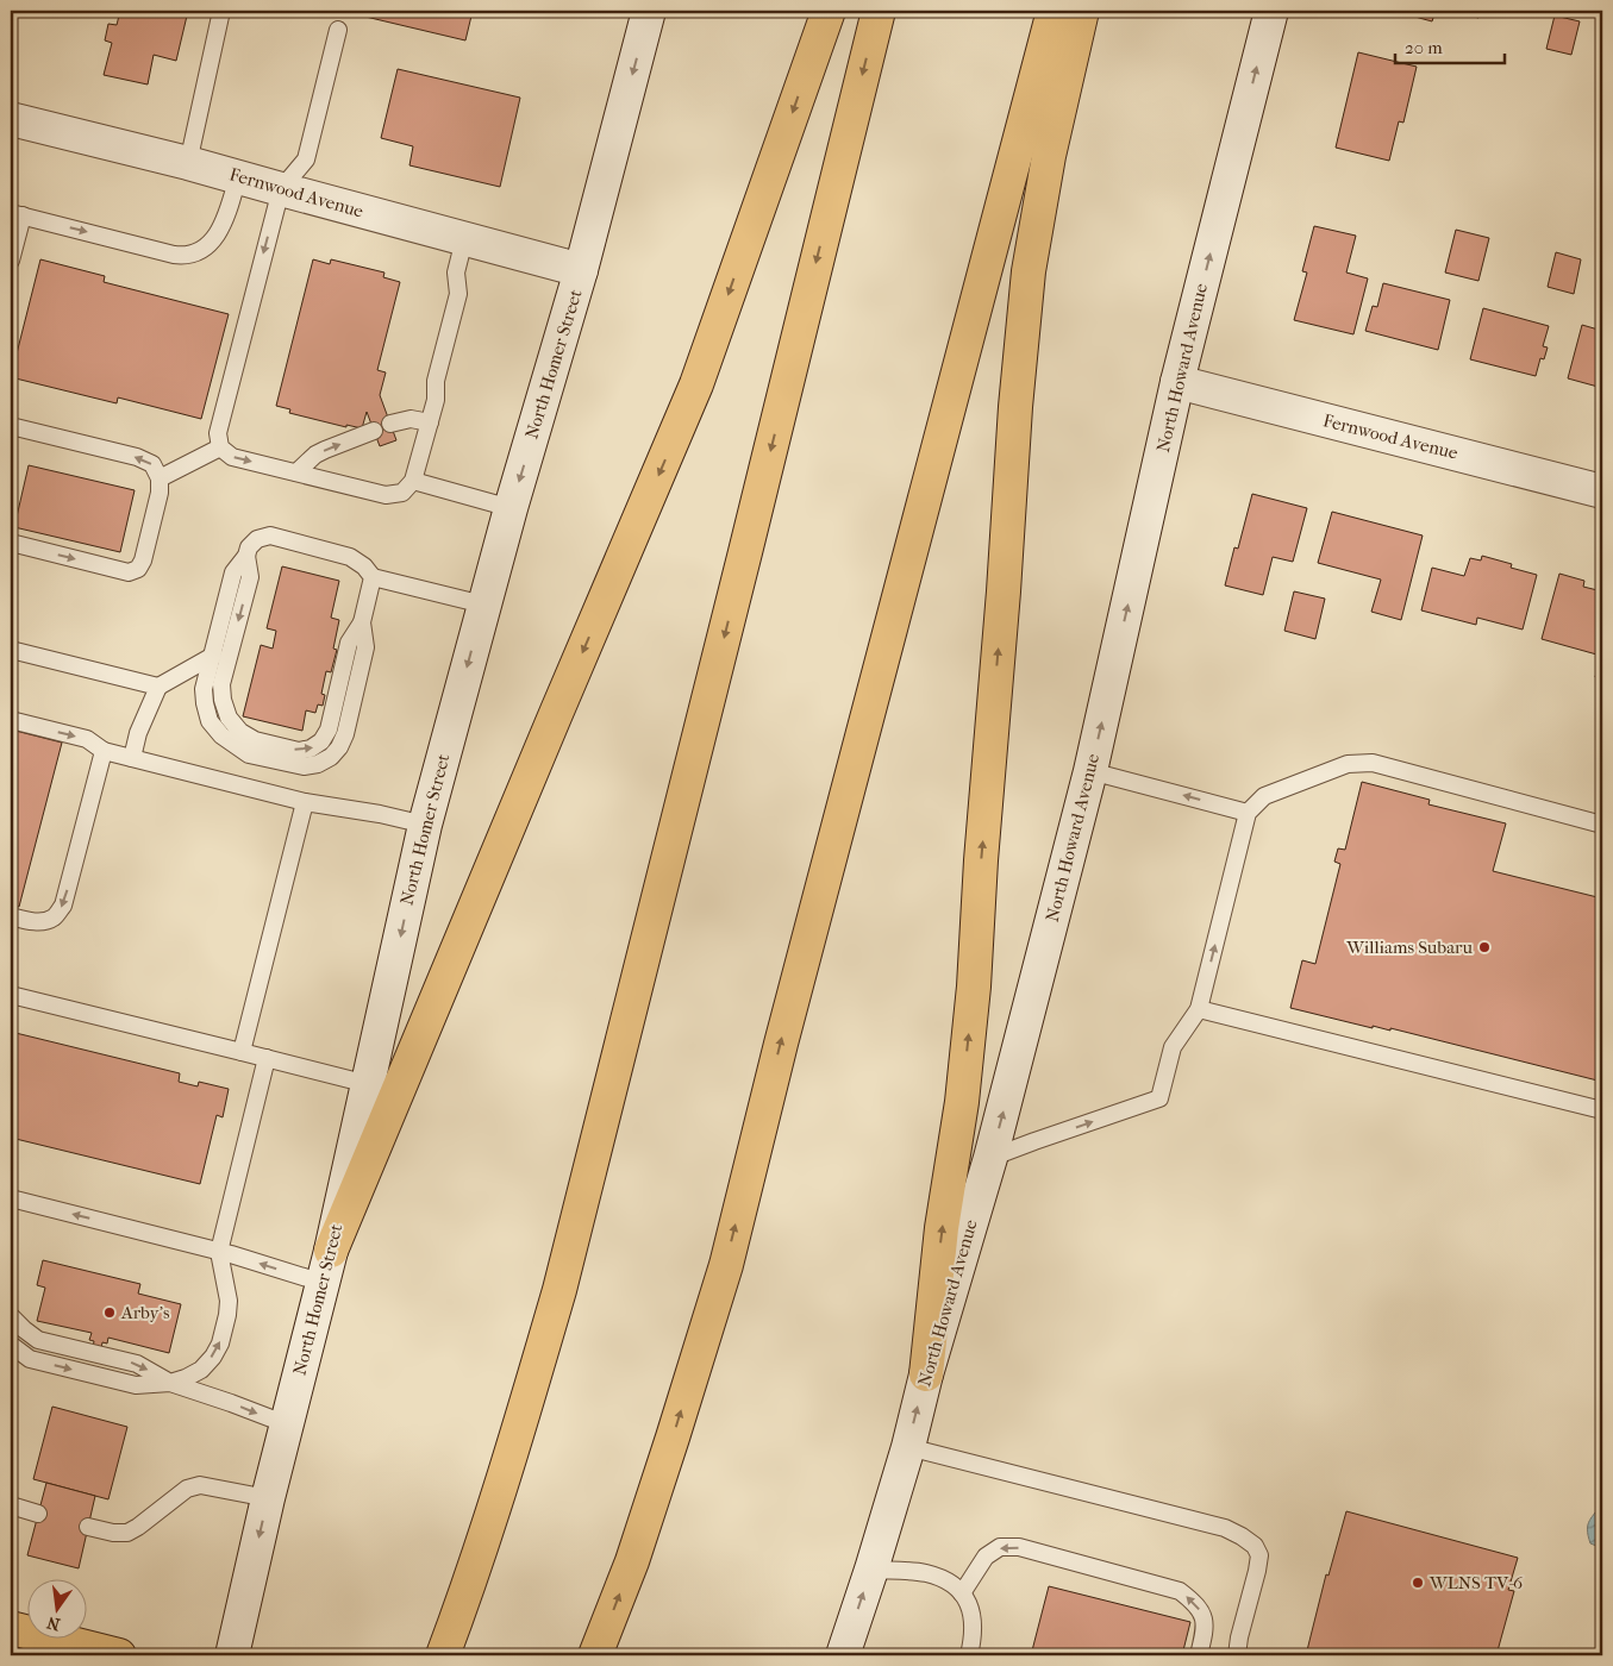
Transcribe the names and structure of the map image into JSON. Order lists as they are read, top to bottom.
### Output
{
  "streets": {
    "street": ["Fernwood Avenue", "North Homer Street", "North Howard Avenue"]
  },
  "crossings": [
    ["Fernwood Avenue", "North Homer Street"],
    ["Fernwood Avenue", "North Howard Avenue"]
  ],
  "one_way": ["North Homer Street", "North Howard Avenue"],
  "places": ["Williams Subaru", "Arby's", "WLNS TV-6"],
  "scale_bar": "20 m",
  "north": "bottom"
}
